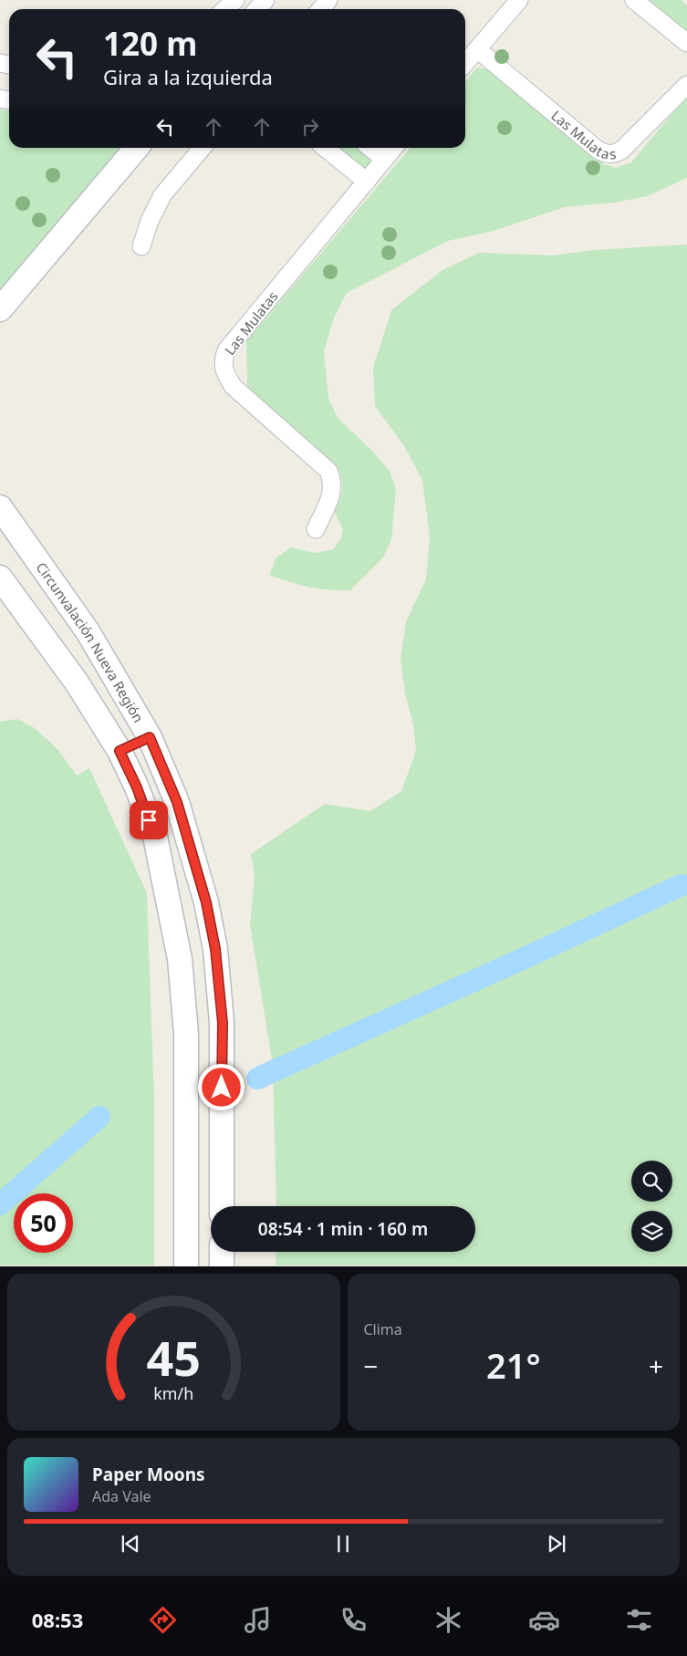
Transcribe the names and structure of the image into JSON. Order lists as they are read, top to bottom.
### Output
{
  "streets": {
    "main road": ["Circunvalación Nueva Región"],
    "street": ["Las Mulatas"]
  },
  "page": {
    "turn": ["120 m", "Gira a la izquierda"],
    "limit": "50",
    "trip": "08:54 · 1 min · 160 m",
    "tile": "Clima",
    "heat": ["−", "21°", "+"],
    "song": ["Paper Moons", "Ada Vale"],
    "tabs": "08:53",
    "gauge": ["45", "km/h"]
  }
}
